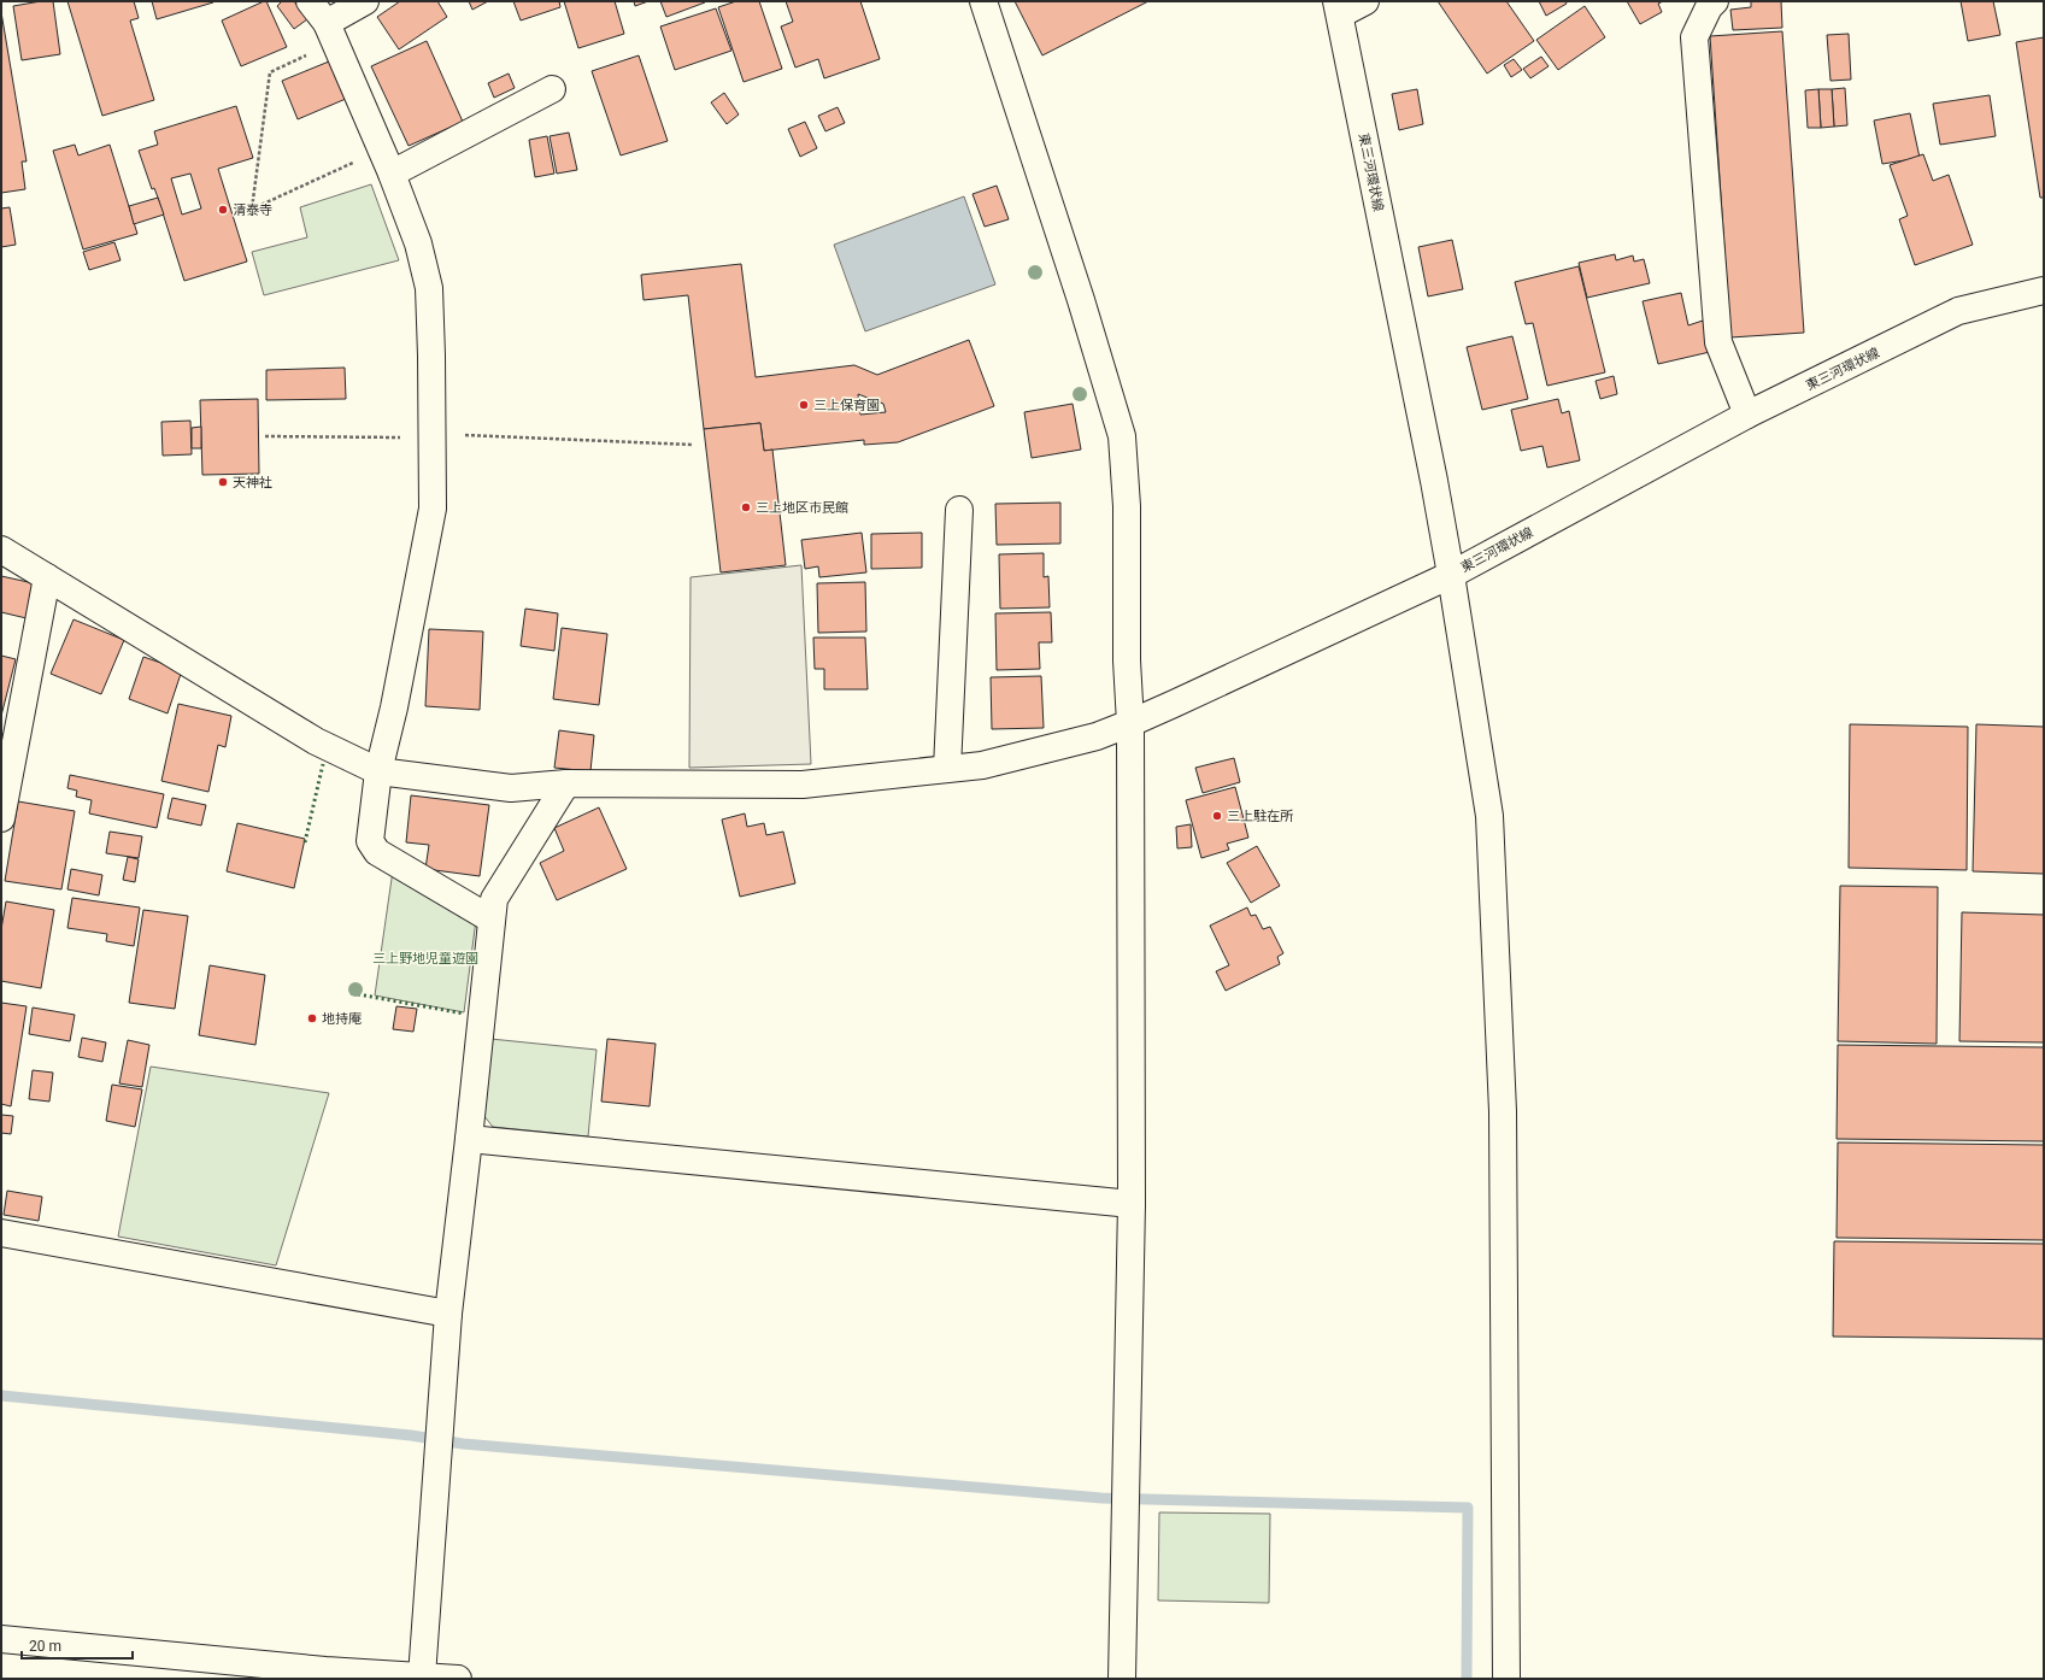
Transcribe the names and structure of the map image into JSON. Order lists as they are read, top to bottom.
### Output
{
  "streets": {
    "street": ["東三河環状線"]
  },
  "parks": ["三上野地児童遊園"],
  "places": [
    "清泰寺",
    "三上保育園",
    "天神社",
    "三上地区市民館",
    "三上駐在所",
    "地持庵"
  ],
  "scale_bar": "20 m"
}
